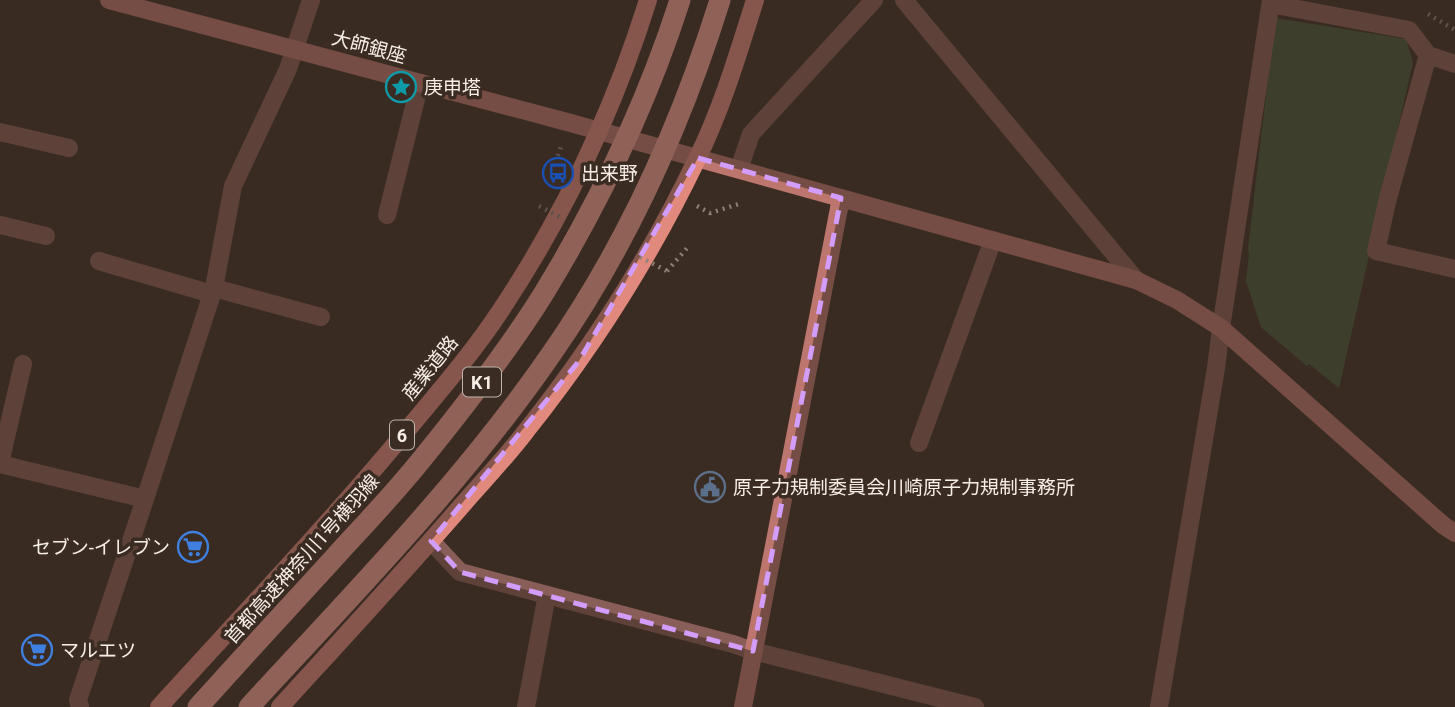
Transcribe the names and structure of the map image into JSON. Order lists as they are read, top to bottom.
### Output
{
  "streets": {
    "highway": ["K1", "首都高速神奈川1号横羽線"],
    "main road": ["産業道路", "6"],
    "street": ["大師銀座"]
  },
  "crossings": [
    ["大師銀座", "産業道路"]
  ],
  "places": {
    "place": ["庚申塔"],
    "bus stop": ["出来野"],
    "public building": ["原子力規制委員会川崎原子力規制事務所"],
    "supermarket": ["セブン-イレブン", "マルエツ"]
  }
}
